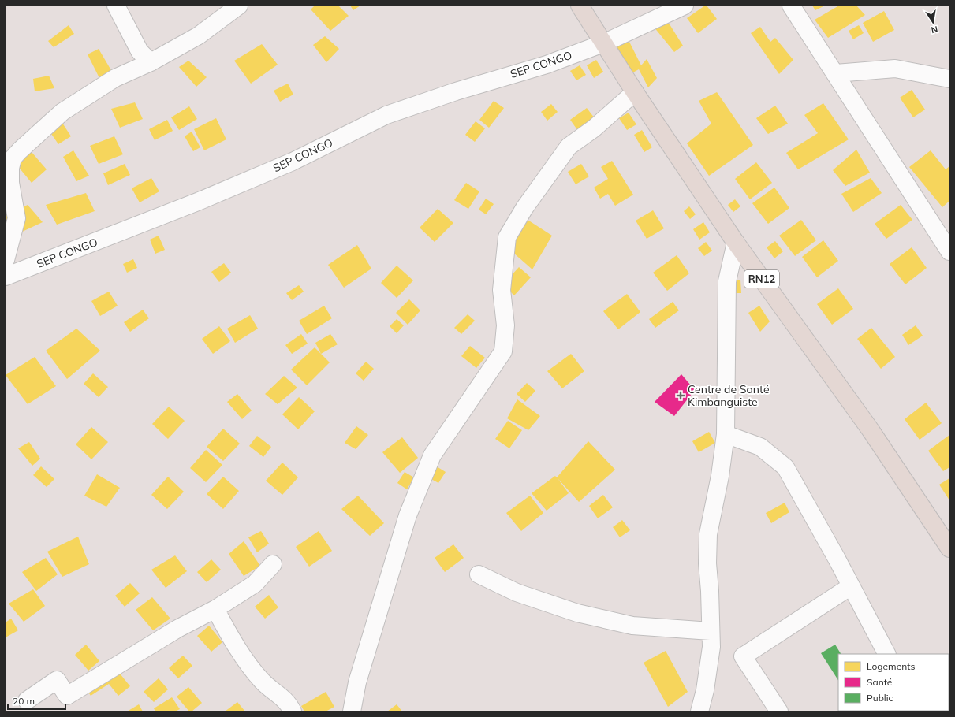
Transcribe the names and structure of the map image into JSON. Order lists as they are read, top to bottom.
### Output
{
  "streets": {
    "main road": ["RN12"],
    "street": ["SEP CONGO"]
  },
  "crossings": [
    ["SEP CONGO", "RN12"]
  ],
  "places": {
    "health": ["Centre de Santé Kimbanguiste"]
  },
  "legend": ["Logements", "Santé", "Public"],
  "scale_bar": "20 m",
  "north": "bottom"
}
